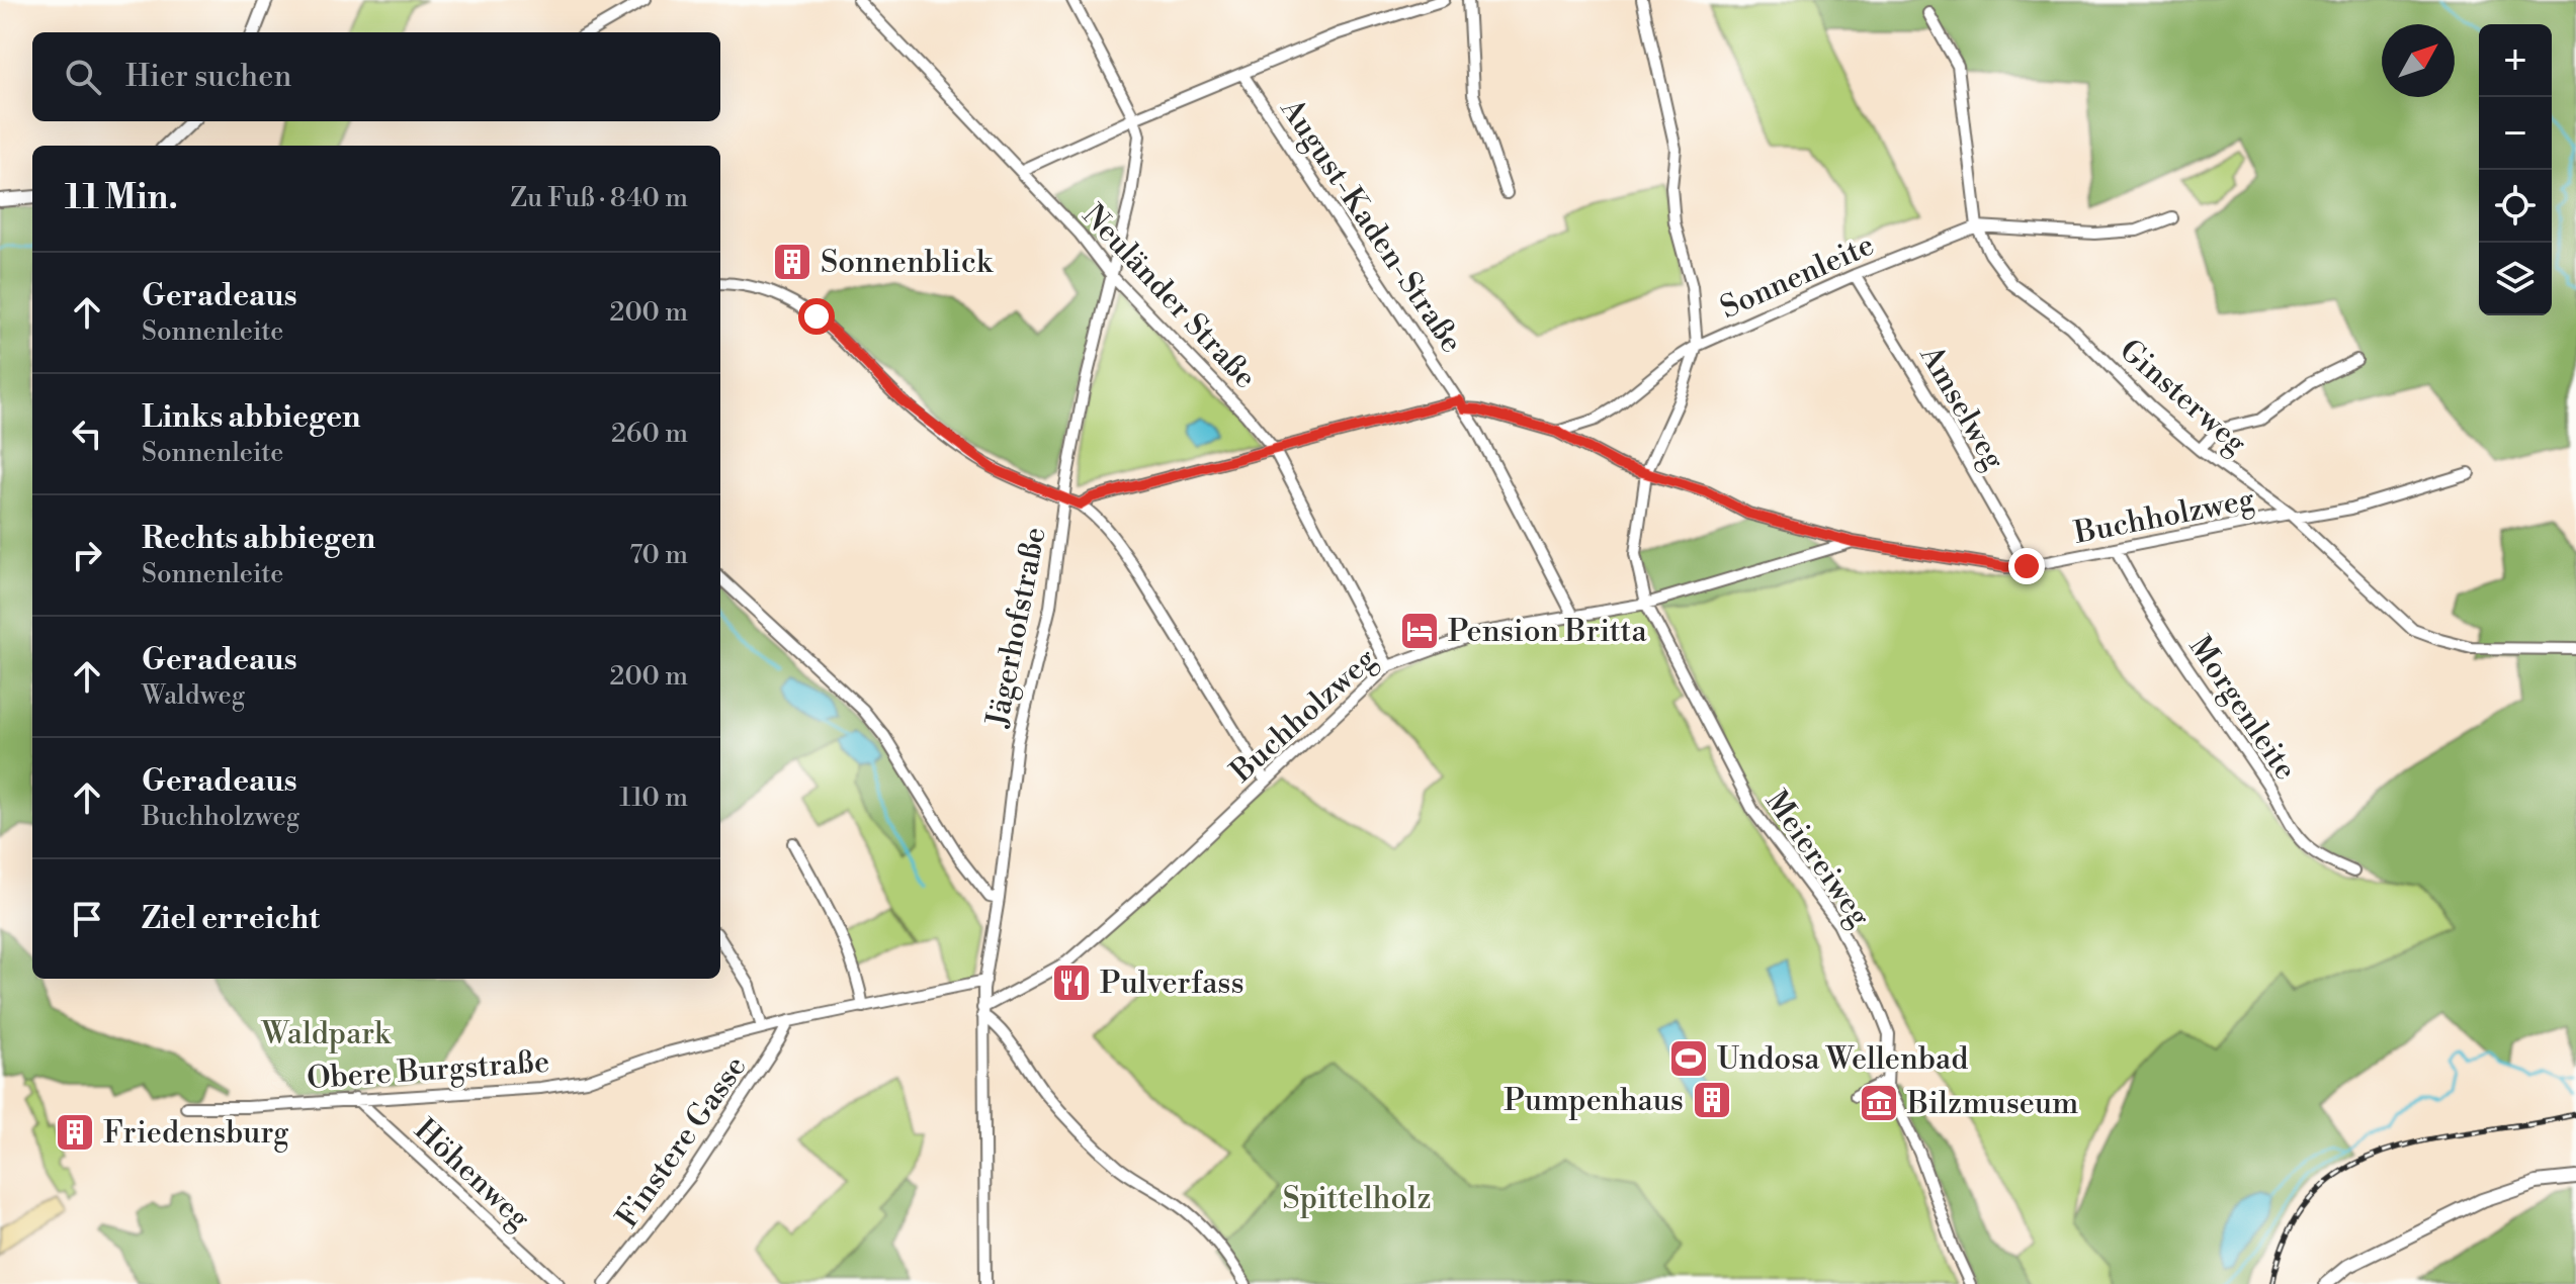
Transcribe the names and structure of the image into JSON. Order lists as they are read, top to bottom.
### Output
{
  "streets": {
    "street": [
      "August-Kaden-Straße",
      "Sonnenleite",
      "Neuländer Straße",
      "Ginsterweg",
      "Amselweg",
      "Buchholzweg",
      "Jägerhofstraße",
      "Morgenleite",
      "Meiereiweg",
      "Obere Burgstraße",
      "Finstere Gasse",
      "Höhenweg"
    ]
  },
  "crossings": [
    ["August-Kaden-Straße", "Buchholzweg"],
    ["Sonnenleite", "Ginsterweg"],
    ["Sonnenleite", "Amselweg"],
    ["Sonnenleite", "Meiereiweg"],
    ["Neuländer Straße", "Buchholzweg"],
    ["Neuländer Straße", "Jägerhofstraße"],
    ["Ginsterweg", "Buchholzweg"],
    ["Amselweg", "Buchholzweg"],
    ["Buchholzweg", "Jägerhofstraße"],
    ["Buchholzweg", "Morgenleite"],
    ["Buchholzweg", "Meiereiweg"],
    ["Jägerhofstraße", "Obere Burgstraße"],
    ["Obere Burgstraße", "Finstere Gasse"],
    ["Obere Burgstraße", "Höhenweg"]
  ],
  "parks": ["Waldpark", "Spittelholz"],
  "places": {
    "building": ["Sonnenblick", "Pumpenhaus", "Friedensburg"],
    "hotel": ["Pension Britta"],
    "restaurant": ["Pulverfass"],
    "sports": ["Undosa Wellenbad"],
    "museum": ["Bilzmuseum"]
  },
  "north": "top right",
  "page": {
    "map_buttons": ["+", "−"],
    "search": "Hier suchen",
    "heading": ["11 Min.", "Zu Fuß · 840 m"],
    "list": [
      ["Geradeaus", "Sonnenleite", "200 m"],
      ["Links abbiegen", "Sonnenleite", "260 m"],
      ["Rechts abbiegen", "Sonnenleite", "70 m"],
      ["Geradeaus", "Waldweg", "200 m"],
      ["Geradeaus", "Buchholzweg", "110 m"],
      "Ziel erreicht"
    ]
  }
}
